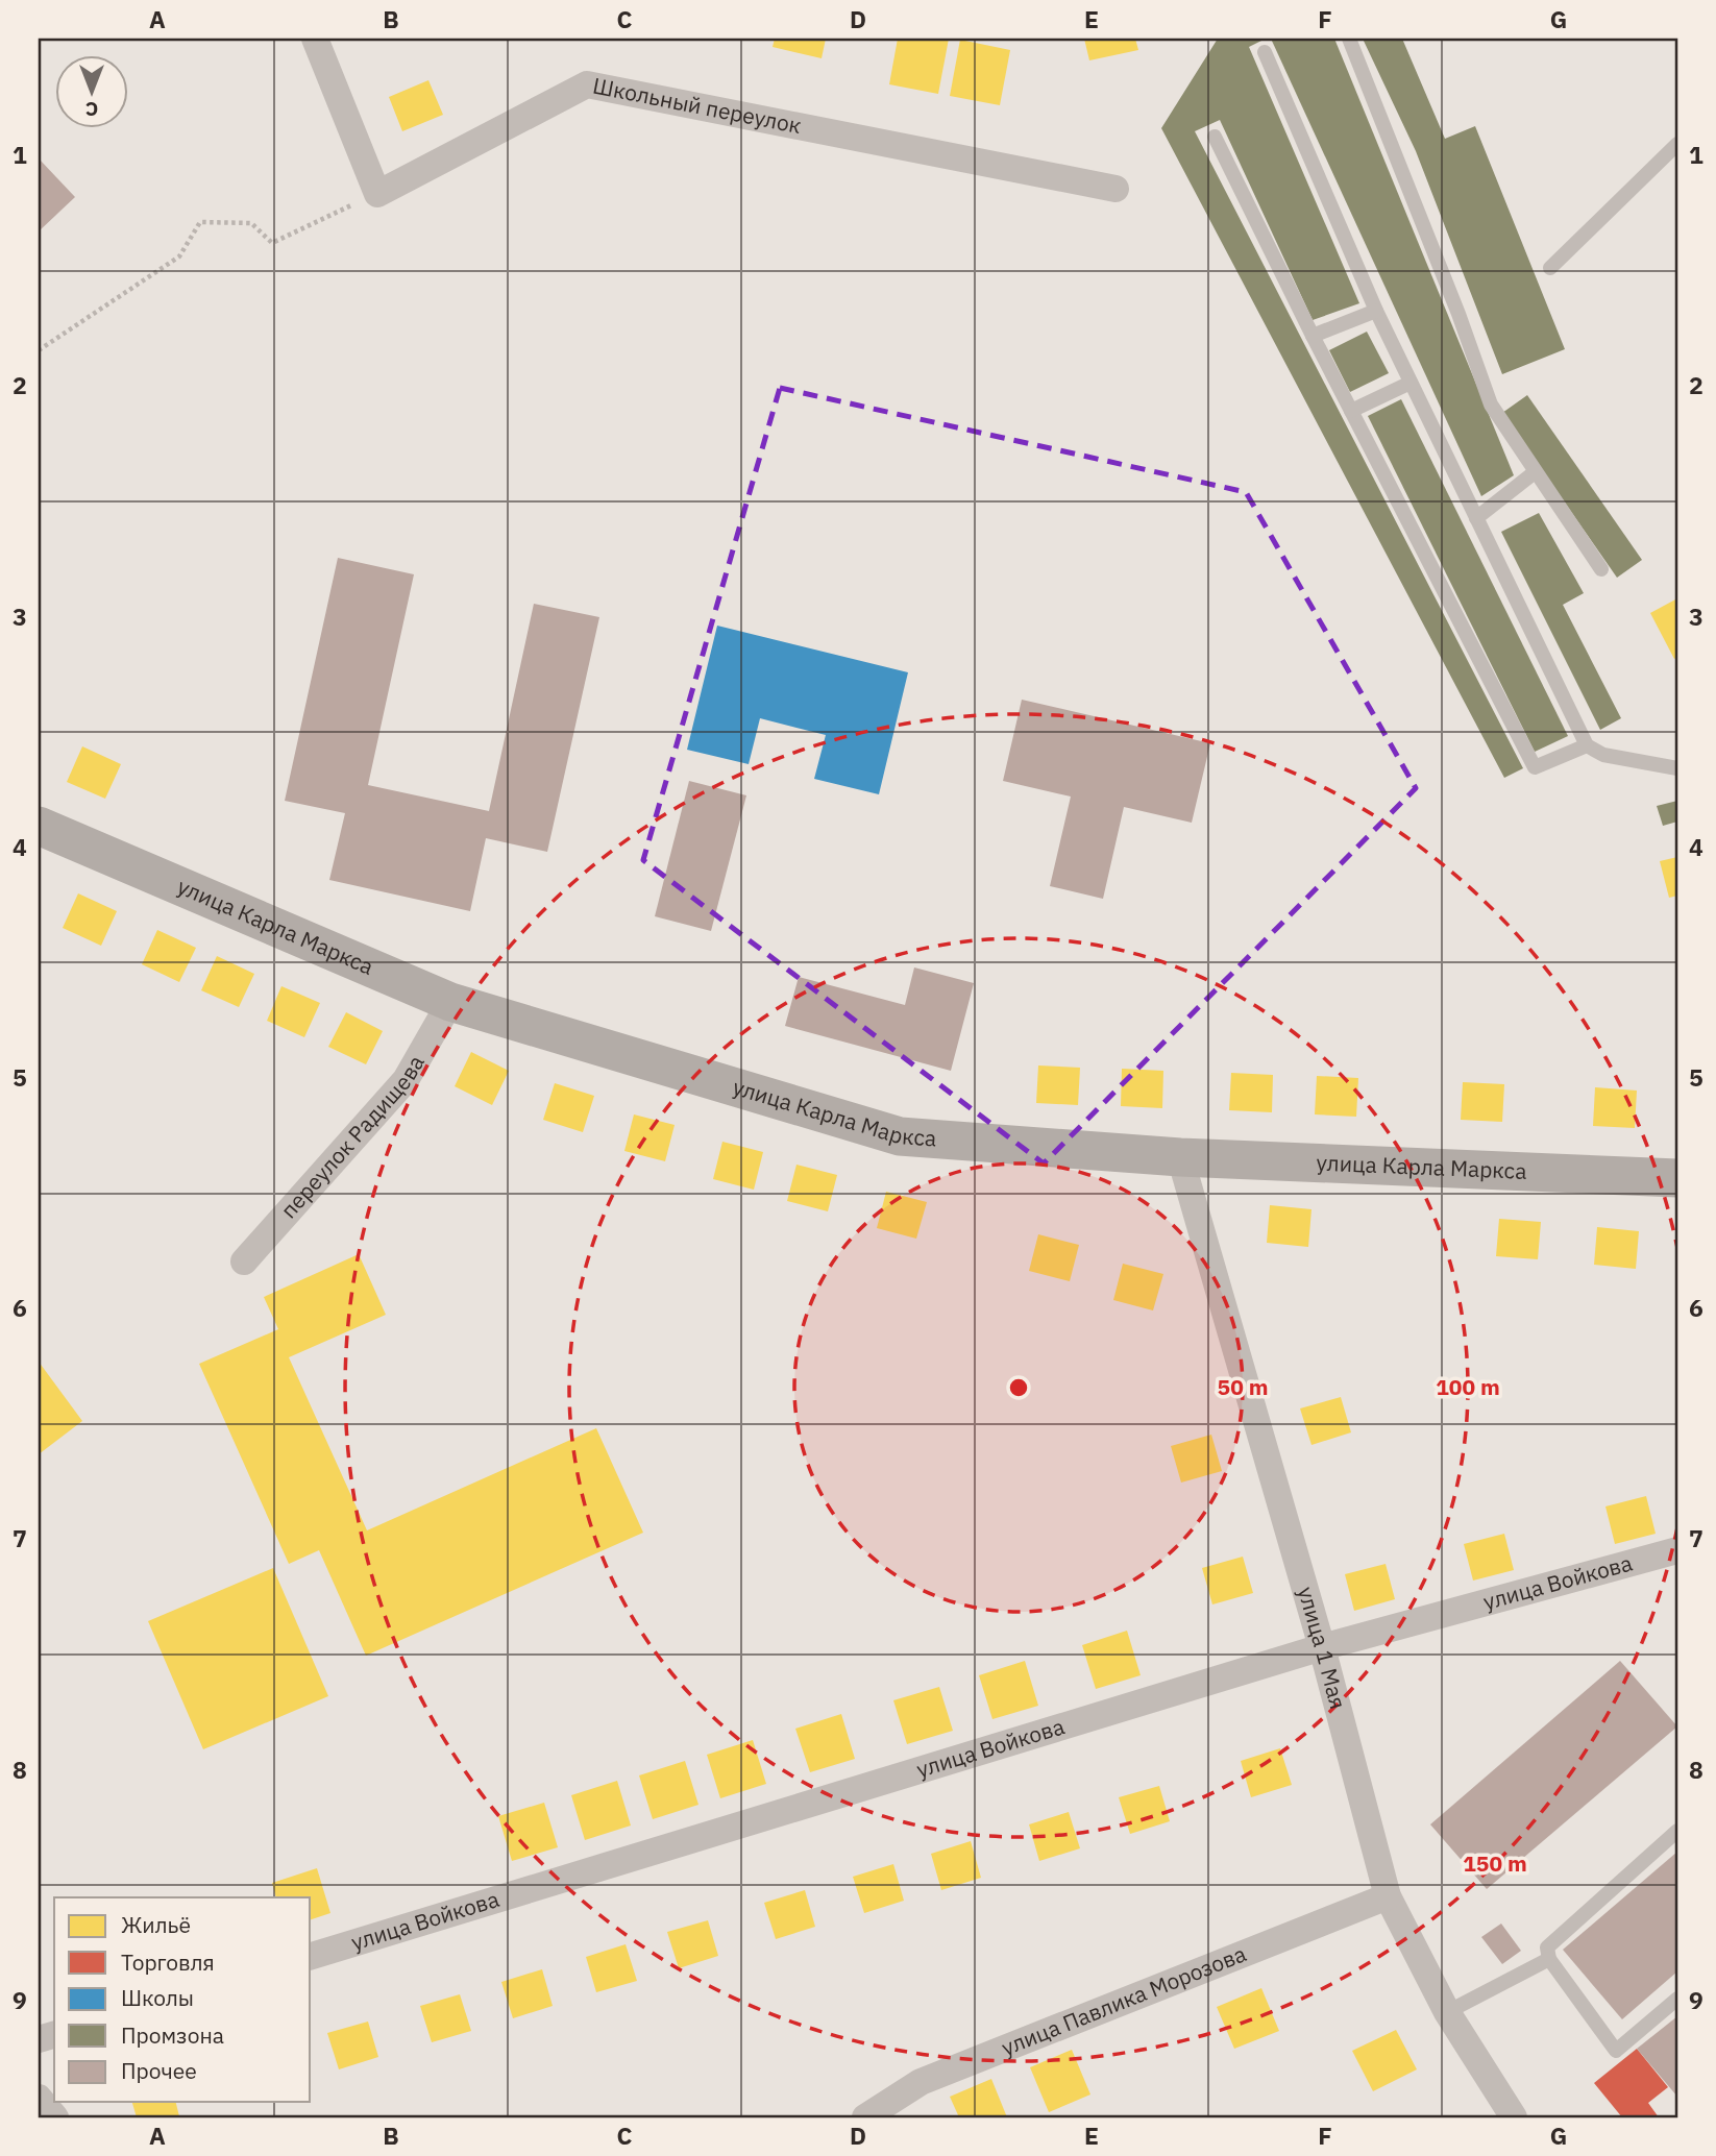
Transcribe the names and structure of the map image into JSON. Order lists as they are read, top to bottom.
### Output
{
  "streets": {
    "street": [
      "Школьный переулок",
      "улица Карла Маркса",
      "переулок Радищева",
      "улица Войкова",
      "улица 1 Мая",
      "улица Павлика Морозова"
    ]
  },
  "crossings": [
    ["улица Карла Маркса", "переулок Радищева"],
    ["улица Карла Маркса", "улица 1 Мая"],
    ["улица Войкова", "улица 1 Мая"],
    ["улица 1 Мая", "улица Павлика Морозова"]
  ],
  "legend": [
    "Жильё",
    "Торговля",
    "Школы",
    "Промзона",
    "Прочее"
  ],
  "north": "bottom",
  "grid": {
    "columns": [
      "A",
      "B",
      "C",
      "D",
      "E",
      "F",
      "G"
    ],
    "rows": [
      "1",
      "2",
      "3",
      "4",
      "5",
      "6",
      "7",
      "8",
      "9"
    ]
  },
  "rings": ["50 m", "100 m", "150 m"]
}
